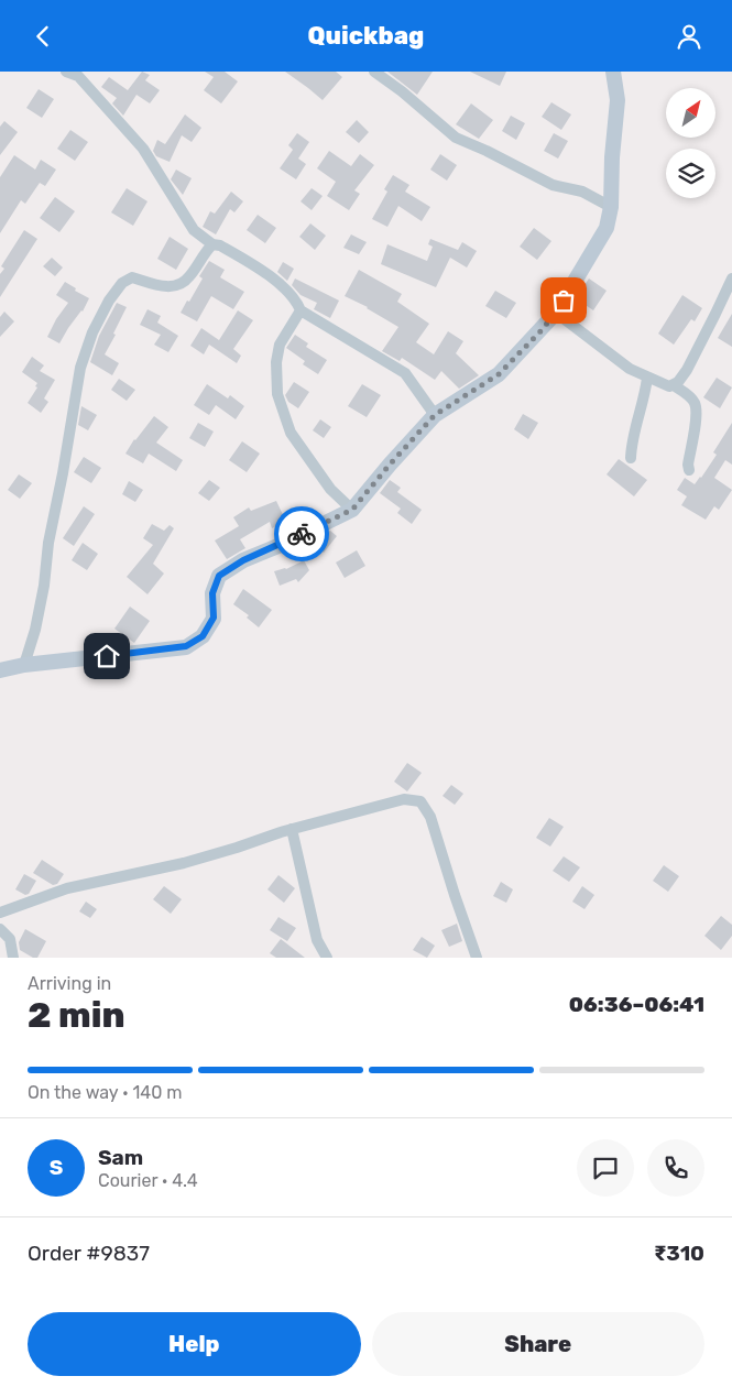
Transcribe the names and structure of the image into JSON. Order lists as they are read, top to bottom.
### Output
{
  "north": "top right",
  "page": {
    "header": "Quickbag",
    "heading": ["2 min", "Arriving in", "06:36–06:41"],
    "panel": [
      "Sam",
      "Courier · 4.4",
      "Order #9837",
      "₹310"
    ],
    "bar": "On the way · 140 m",
    "round": "S",
    "buttons": ["Help", "Share"]
  }
}
